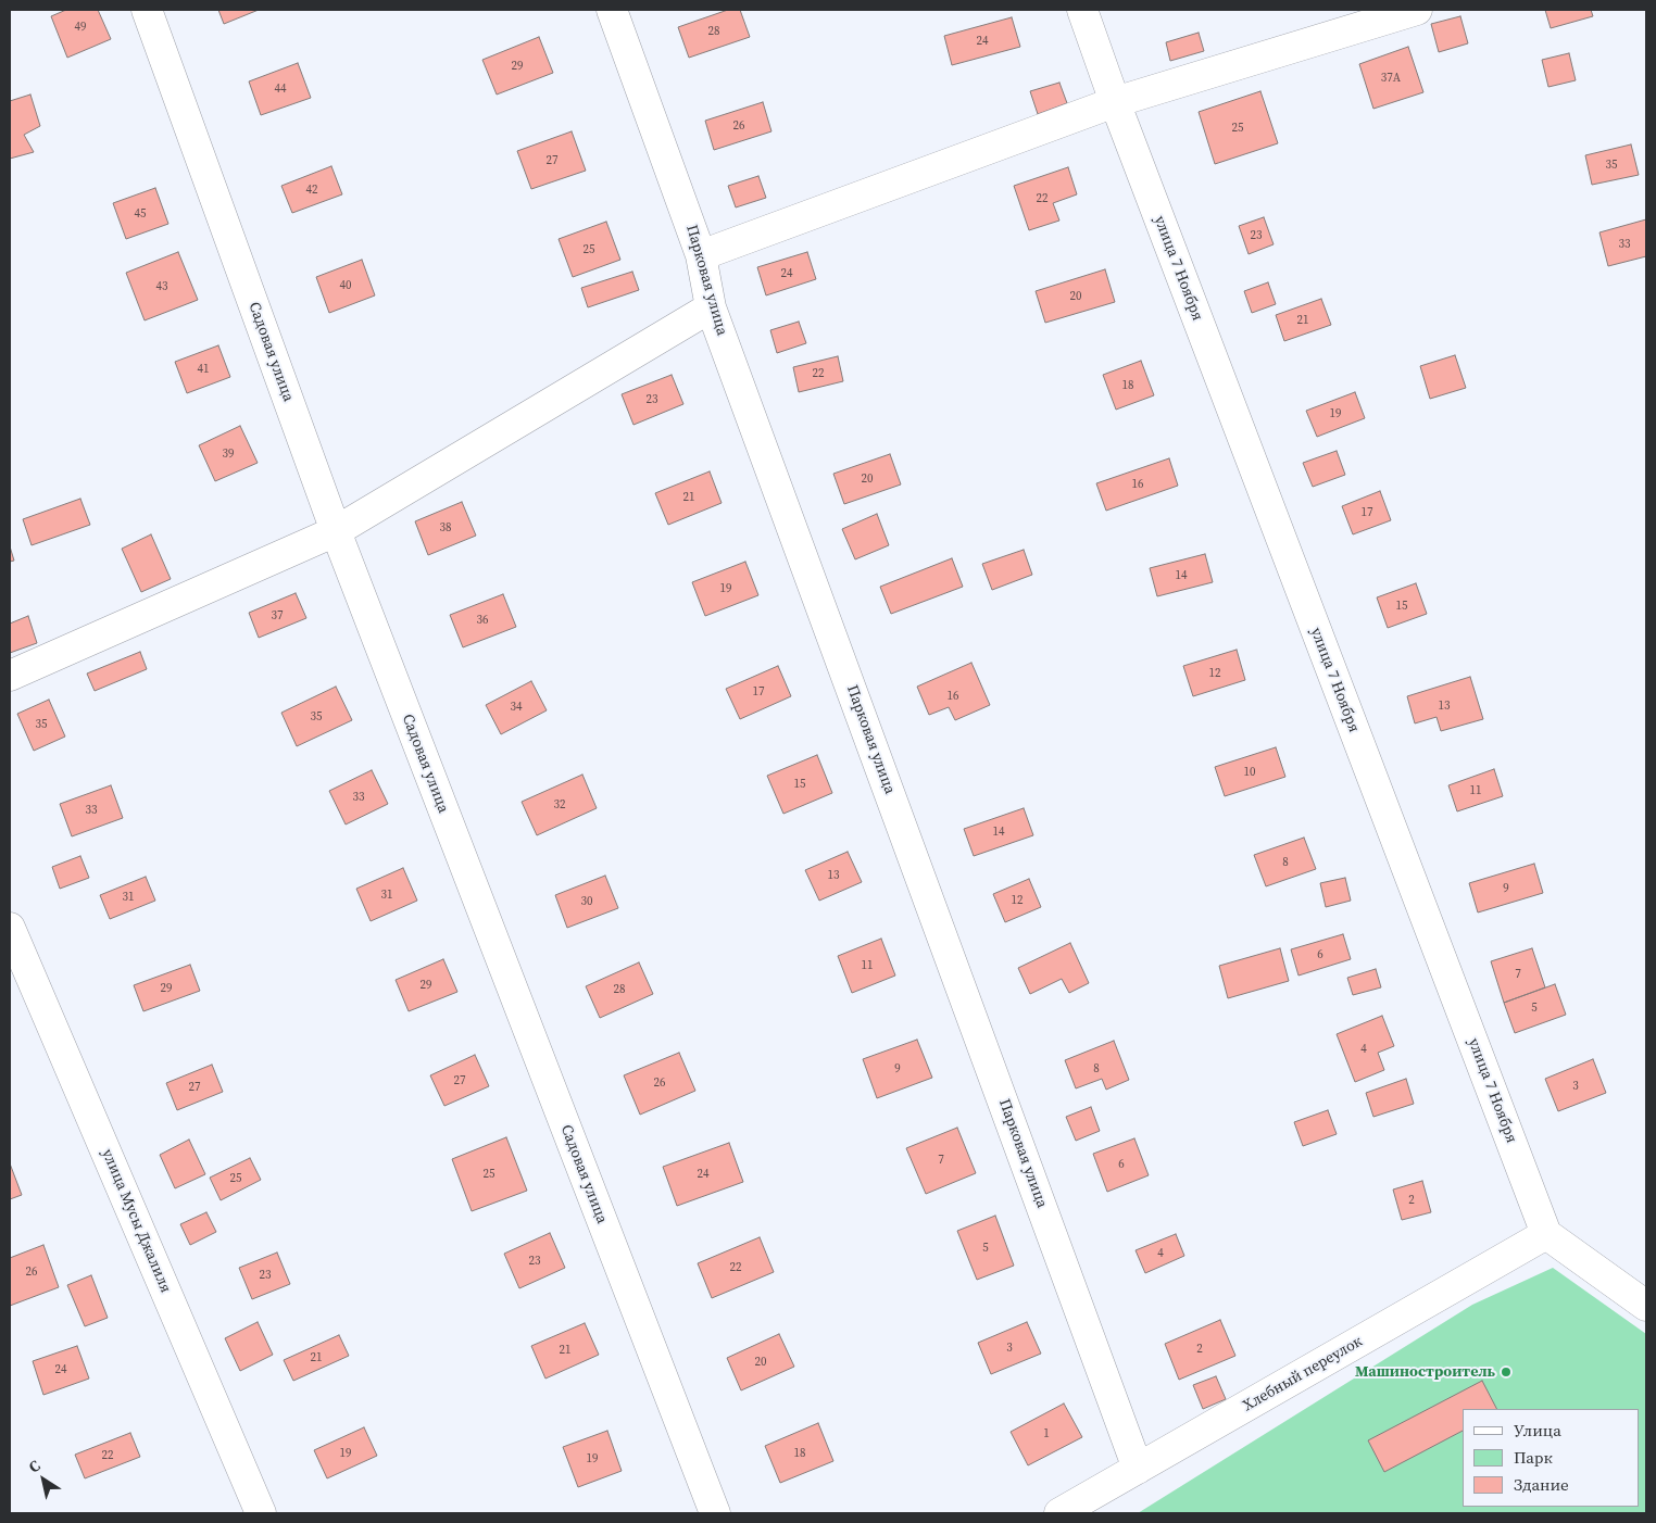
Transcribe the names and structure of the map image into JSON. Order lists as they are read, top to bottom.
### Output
{
  "streets": {
    "street": [
      "улица 7 Ноября",
      "Парковая улица",
      "Садовая улица",
      "улица Мусы Джалиля",
      "Хлебный переулок"
    ]
  },
  "crossings": [
    ["улица 7 Ноября", "Хлебный переулок"],
    ["Парковая улица", "Хлебный переулок"]
  ],
  "places": ["Машиностроитель"],
  "house_numbers": [
    "49",
    "28",
    "24",
    "29",
    "37А",
    "44",
    "26",
    "25",
    "27",
    "35",
    "42",
    "22",
    "45",
    "23",
    "33",
    "25",
    "24",
    "40",
    "43",
    "20",
    "21",
    "41",
    "22",
    "18",
    "23",
    "19",
    "39",
    "20",
    "16",
    "21",
    "17",
    "38",
    "14",
    "19",
    "15",
    "37",
    "36",
    "12",
    "17",
    "16",
    "13",
    "34",
    "35",
    "35",
    "10",
    "15",
    "11",
    "33",
    "32",
    "33",
    "14",
    "8",
    "13",
    "9",
    "31",
    "31",
    "12",
    "30",
    "6",
    "11",
    "7",
    "29",
    "29",
    "28",
    "5",
    "4",
    "9",
    "8",
    "27",
    "26",
    "3",
    "27",
    "7",
    "6",
    "25",
    "24",
    "25",
    "2",
    "5",
    "4",
    "23",
    "22",
    "26",
    "23",
    "3",
    "2",
    "21",
    "21",
    "20",
    "24",
    "1",
    "19",
    "18",
    "22",
    "19"
  ],
  "legend": ["Улица", "Парк", "Здание"],
  "north": "top left"
}
